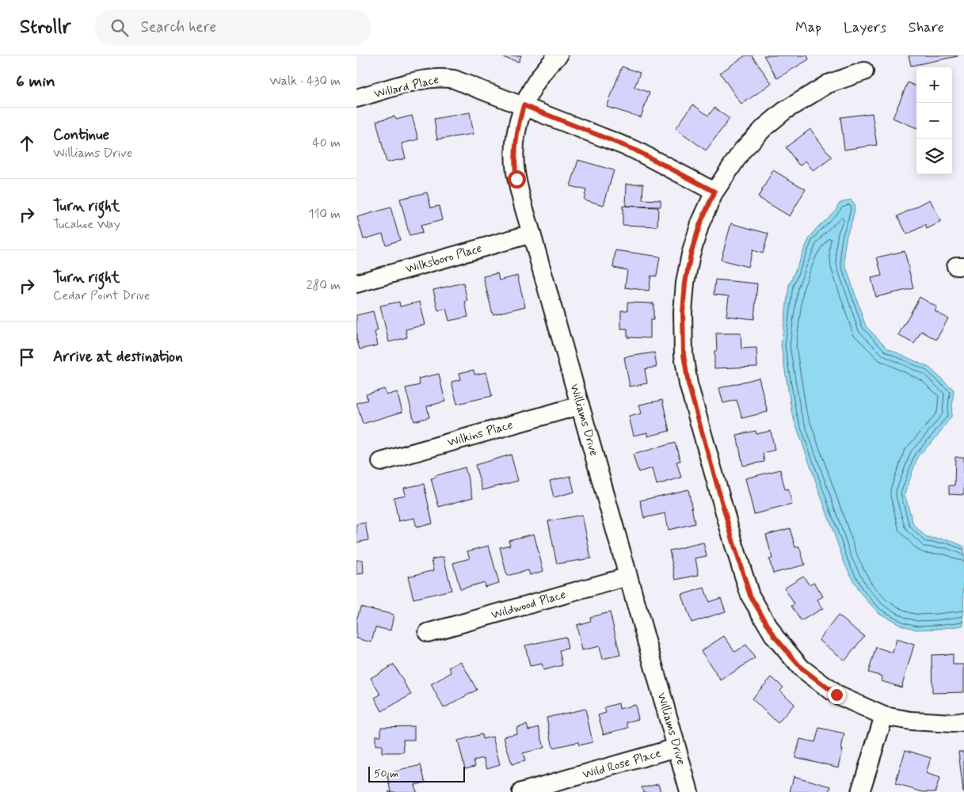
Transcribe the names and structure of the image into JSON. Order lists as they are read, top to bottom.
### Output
{
  "streets": {
    "street": [
      "Willard Place",
      "Wilksboro Place",
      "Williams Drive",
      "Wilkins Place",
      "Wildwood Place",
      "Wild Rose Place"
    ]
  },
  "crossings": [
    ["Willard Place", "Williams Drive"],
    ["Wilksboro Place", "Williams Drive"],
    ["Williams Drive", "Wilkins Place"],
    ["Williams Drive", "Wildwood Place"],
    ["Williams Drive", "Wild Rose Place"]
  ],
  "scale_bar": "50 m",
  "page": {
    "header": "Strollr",
    "search": "Search here",
    "nav": ["Map", "Layers", "Share"],
    "heading": ["6 min", "Walk · 430 m"],
    "map_buttons": ["+", "−"],
    "list": [
      ["Continue", "Williams Drive", "40 m"],
      ["Turn right", "Tucahoe Way", "110 m"],
      ["Turn right", "Cedar Point Drive", "280 m"],
      "Arrive at destination"
    ],
    "scale": "50 m"
  }
}
